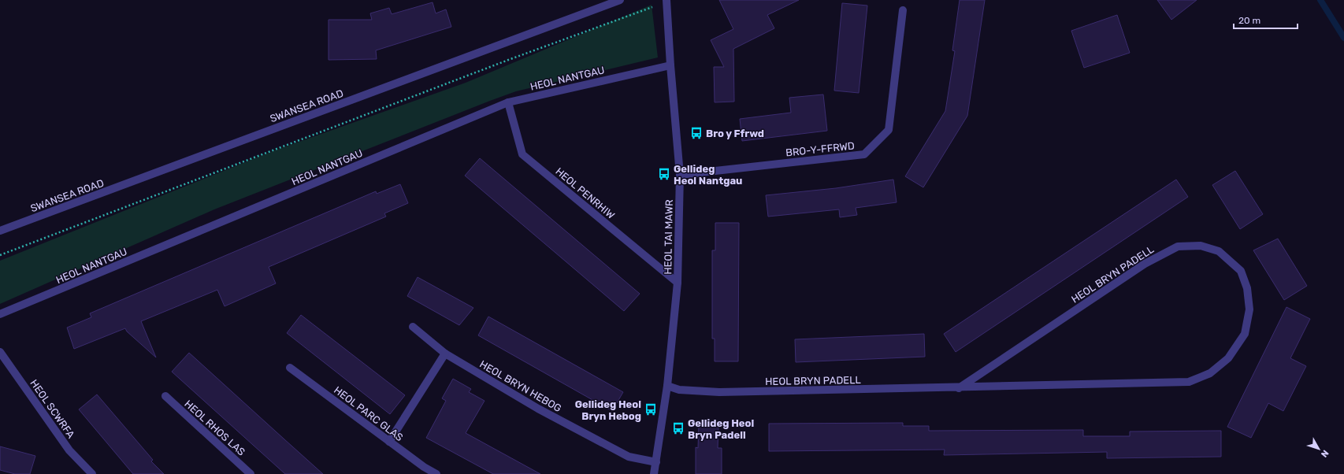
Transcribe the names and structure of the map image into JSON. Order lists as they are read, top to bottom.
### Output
{
  "streets": {
    "street": [
      "HEOL NANTGAU",
      "SWANSEA ROAD",
      "BRO-Y-FFRWD",
      "HEOL PENRHIW",
      "HEOL TAI MAWR",
      "HEOL BRYN PADELL",
      "HEOL BRYN HEBOG",
      "HEOL SCWRFA",
      "HEOL PARC GLAS",
      "HEOL RHOS LAS"
    ]
  },
  "crossings": [
    ["HEOL NANTGAU", "HEOL PENRHIW"],
    ["HEOL NANTGAU", "HEOL TAI MAWR"],
    ["BRO-Y-FFRWD", "HEOL TAI MAWR"],
    ["HEOL PENRHIW", "HEOL TAI MAWR"],
    ["HEOL TAI MAWR", "HEOL BRYN PADELL"],
    ["HEOL TAI MAWR", "HEOL BRYN HEBOG"]
  ],
  "places": {
    "bus stop": [
      "Bro y Ffrwd",
      "Gellideg Heol Nantgau",
      "Gellideg Heol Bryn Hebog",
      "Gellideg Heol Bryn Padell"
    ]
  },
  "scale_bar": "20 m",
  "north": "bottom right"
}
